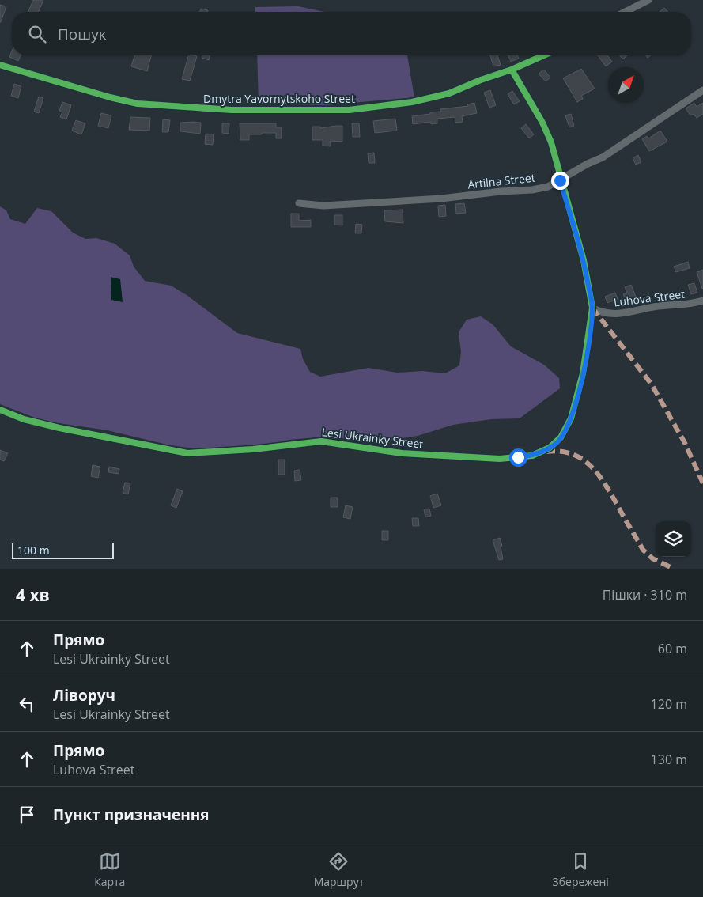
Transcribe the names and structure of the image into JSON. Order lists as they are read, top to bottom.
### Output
{
  "streets": {
    "street": [
      "Dmytra Yavornytskoho Street",
      "Artilna Street",
      "Luhova Street",
      "Lesi Ukrainky Street"
    ]
  },
  "crossings": [
    ["Luhova Street", "Lesi Ukrainky Street"]
  ],
  "scale_bar": "100 m",
  "north": "top right",
  "page": {
    "search": "Пошук",
    "scale": "100 m",
    "heading": ["4 хв", "Пішки · 310 m"],
    "list": [
      ["Прямо", "Lesi Ukrainky Street", "60 m"],
      ["Ліворуч", "Lesi Ukrainky Street", "120 m"],
      ["Прямо", "Luhova Street", "130 m"],
      "Пункт призначення"
    ],
    "nav": ["Карта", "Маршрут", "Збережені"]
  }
}
